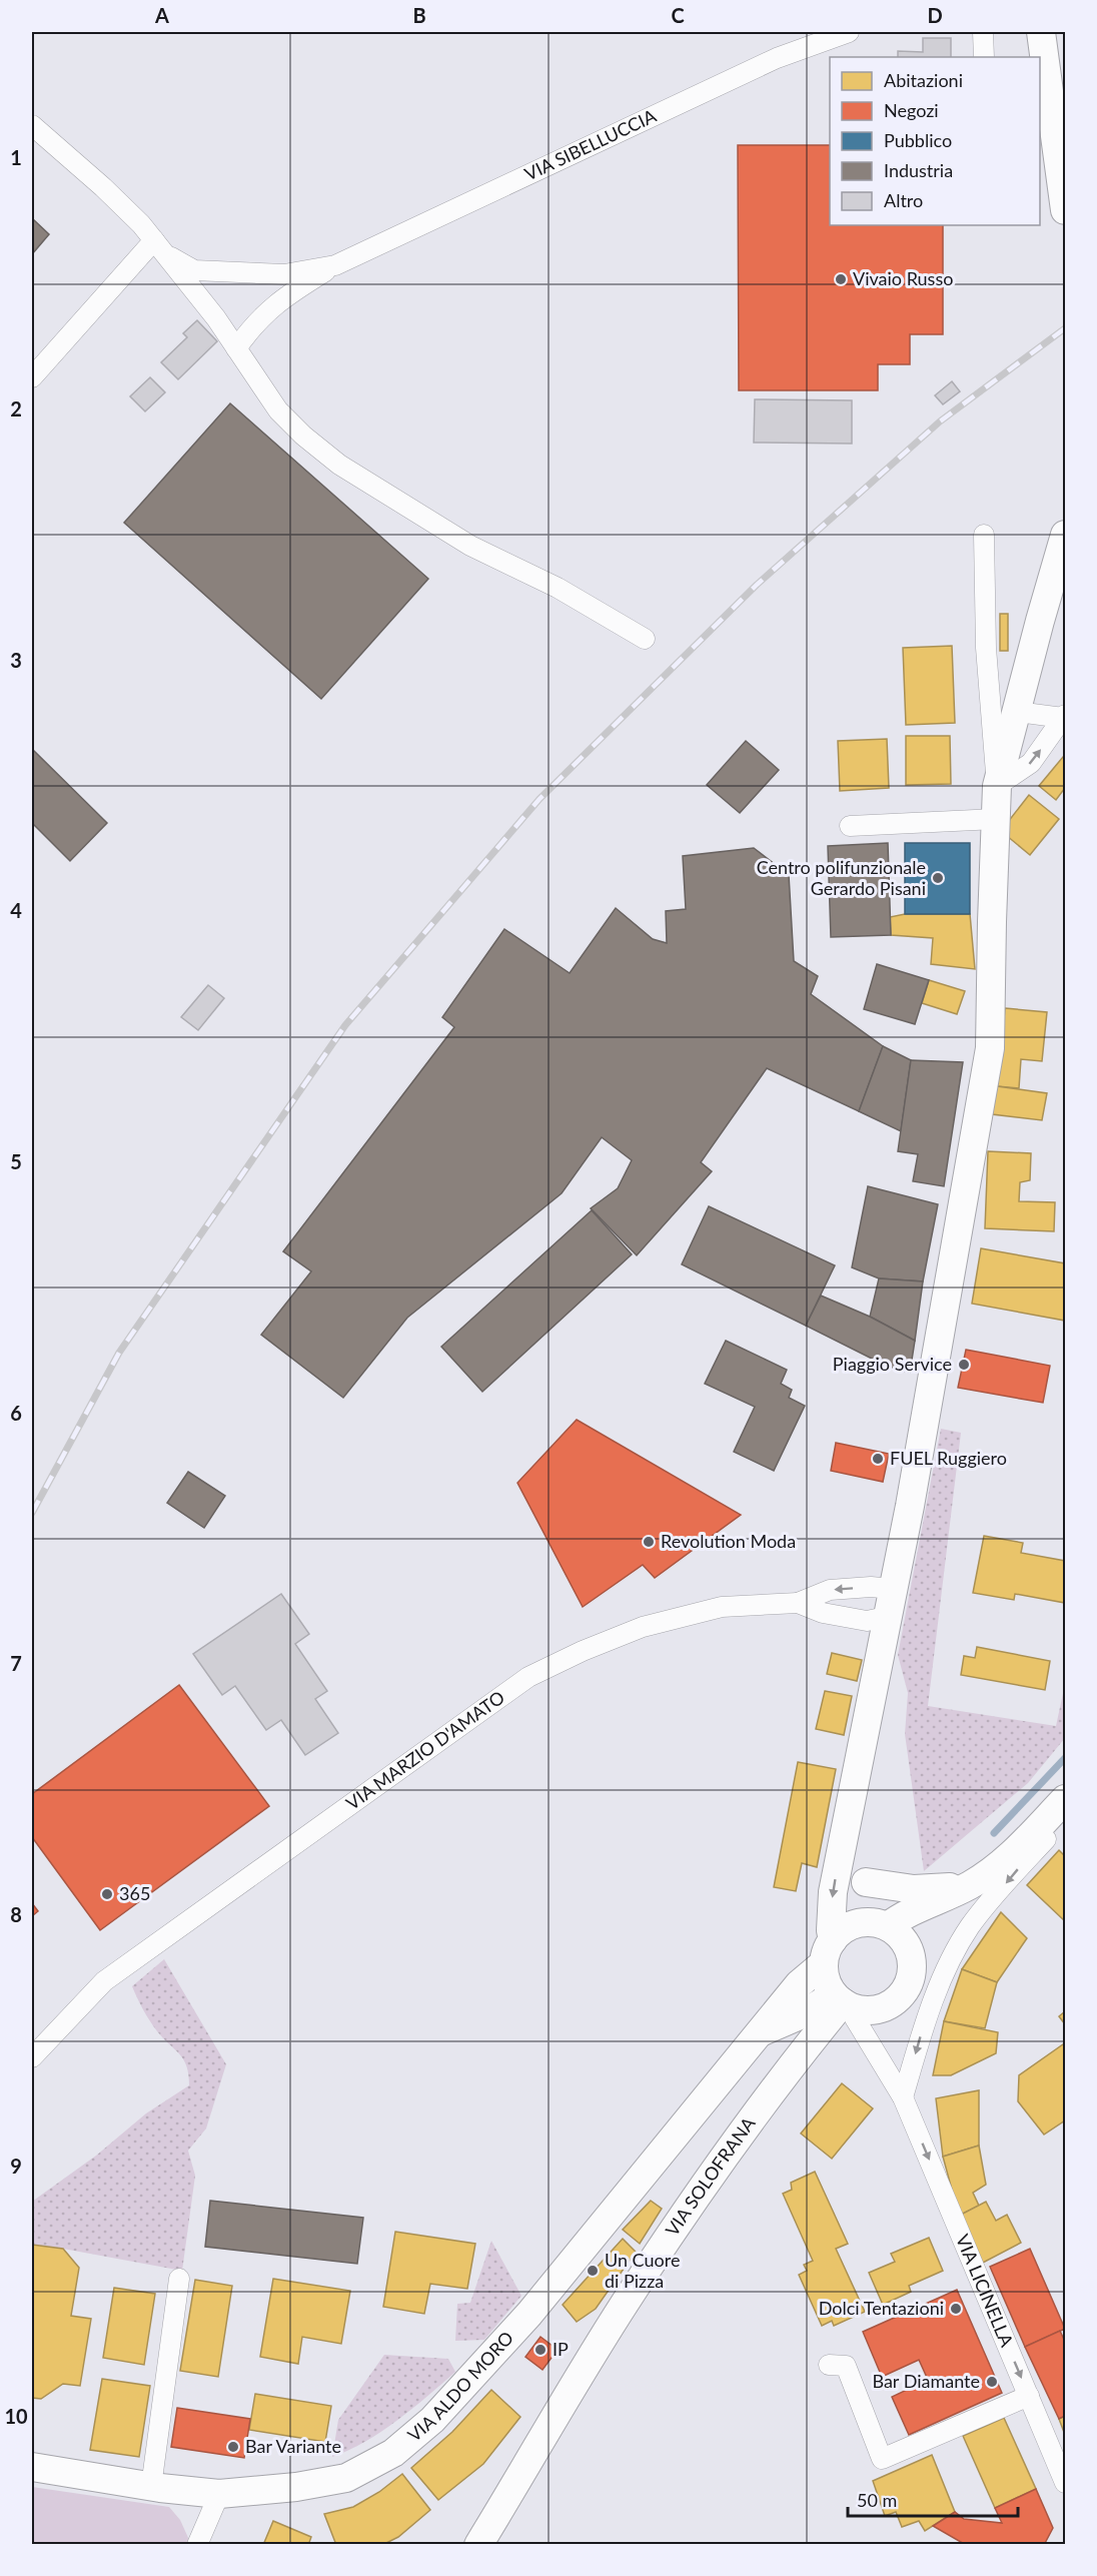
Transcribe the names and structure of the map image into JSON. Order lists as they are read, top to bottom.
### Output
{
  "streets": {
    "main road": ["VIA SOLOFRANA", "VIA ALDO MORO"],
    "street": ["VIA SIBELLUCCIA", "VIA MARZIO D'AMATO", "VIA LICINELLA"]
  },
  "crossings": [
    ["VIA SOLOFRANA", "VIA LICINELLA"],
    ["VIA SOLOFRANA", "VIA ALDO MORO"],
    ["VIA LICINELLA", "VIA ALDO MORO"]
  ],
  "one_way": ["VIA LICINELLA"],
  "places": [
    "Vivaio Russo",
    "Centro polifunzionale Gerardo Pisani",
    "Piaggio Service",
    "FUEL Ruggiero",
    "Revolution Moda",
    "365",
    "Un Cuore di Pizza",
    "Dolci Tentazioni",
    "IP",
    "Bar Diamante",
    "Bar Variante"
  ],
  "legend": [
    "Abitazioni",
    "Negozi",
    "Pubblico",
    "Industria",
    "Altro"
  ],
  "scale_bar": "50 m",
  "grid": {
    "columns": [
      "A",
      "B",
      "C",
      "D"
    ],
    "rows": [
      "1",
      "2",
      "3",
      "4",
      "5",
      "6",
      "7",
      "8",
      "9",
      "10"
    ]
  }
}
